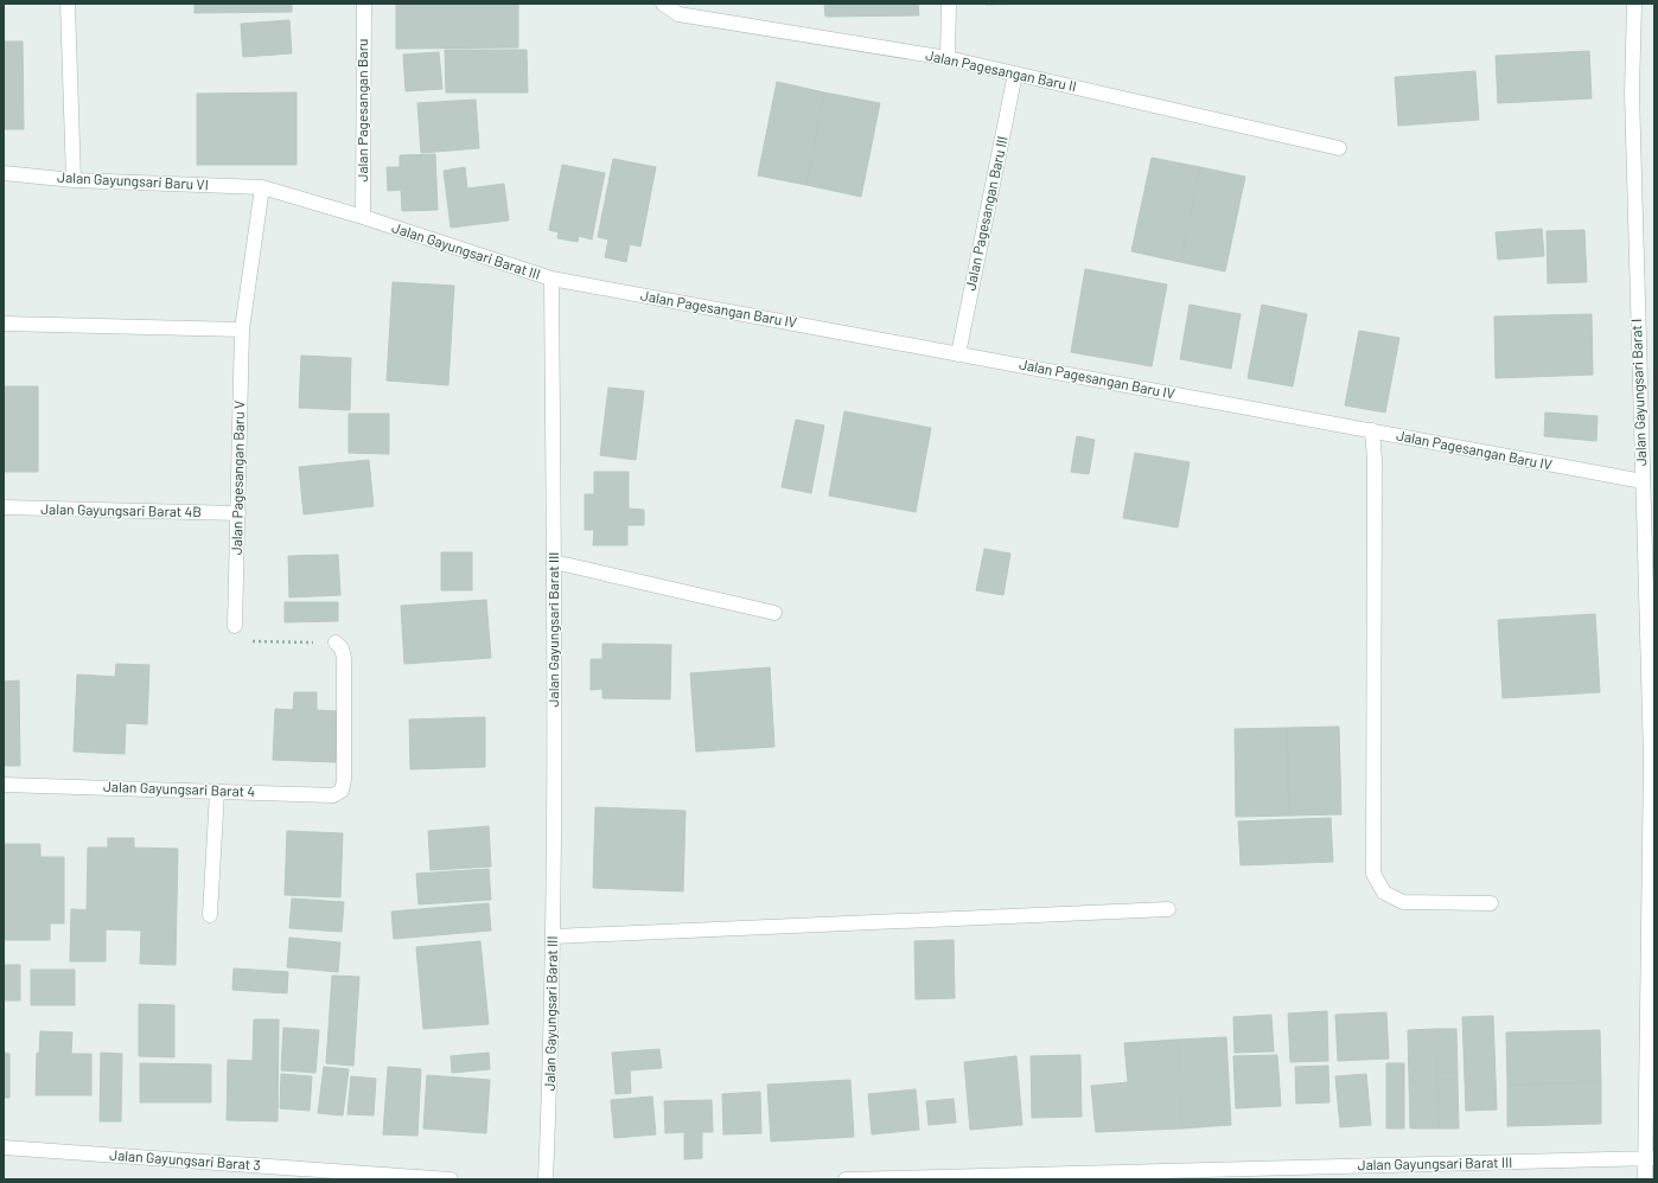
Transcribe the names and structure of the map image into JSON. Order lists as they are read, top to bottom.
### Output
{
  "streets": {
    "street": [
      "Jalan Pagesangan Baru II",
      "Jalan Pagesangan Baru",
      "Jalan Gayungsari Baru VI",
      "Jalan Pagesangan Baru III",
      "Jalan Gayungsari Barat III",
      "Jalan Pagesangan Baru IV",
      "Jalan Gayungsari Barat I",
      "Jalan Pagesangan Baru V",
      "Jalan Gayungsari Barat 4B",
      "Jalan Gayungsari Barat 4",
      "Jalan Gayungsari Barat 3"
    ]
  },
  "crossings": [
    ["Jalan Pagesangan Baru II", "Jalan Pagesangan Baru III"],
    ["Jalan Pagesangan Baru", "Jalan Gayungsari Barat III"],
    ["Jalan Gayungsari Baru VI", "Jalan Pagesangan Baru V"],
    ["Jalan Pagesangan Baru III", "Jalan Pagesangan Baru IV"],
    ["Jalan Gayungsari Barat III", "Jalan Pagesangan Baru IV"],
    ["Jalan Gayungsari Barat III", "Jalan Gayungsari Barat I"],
    ["Jalan Pagesangan Baru IV", "Jalan Gayungsari Barat I"],
    ["Jalan Pagesangan Baru V", "Jalan Gayungsari Barat 4B"]
  ]
}
